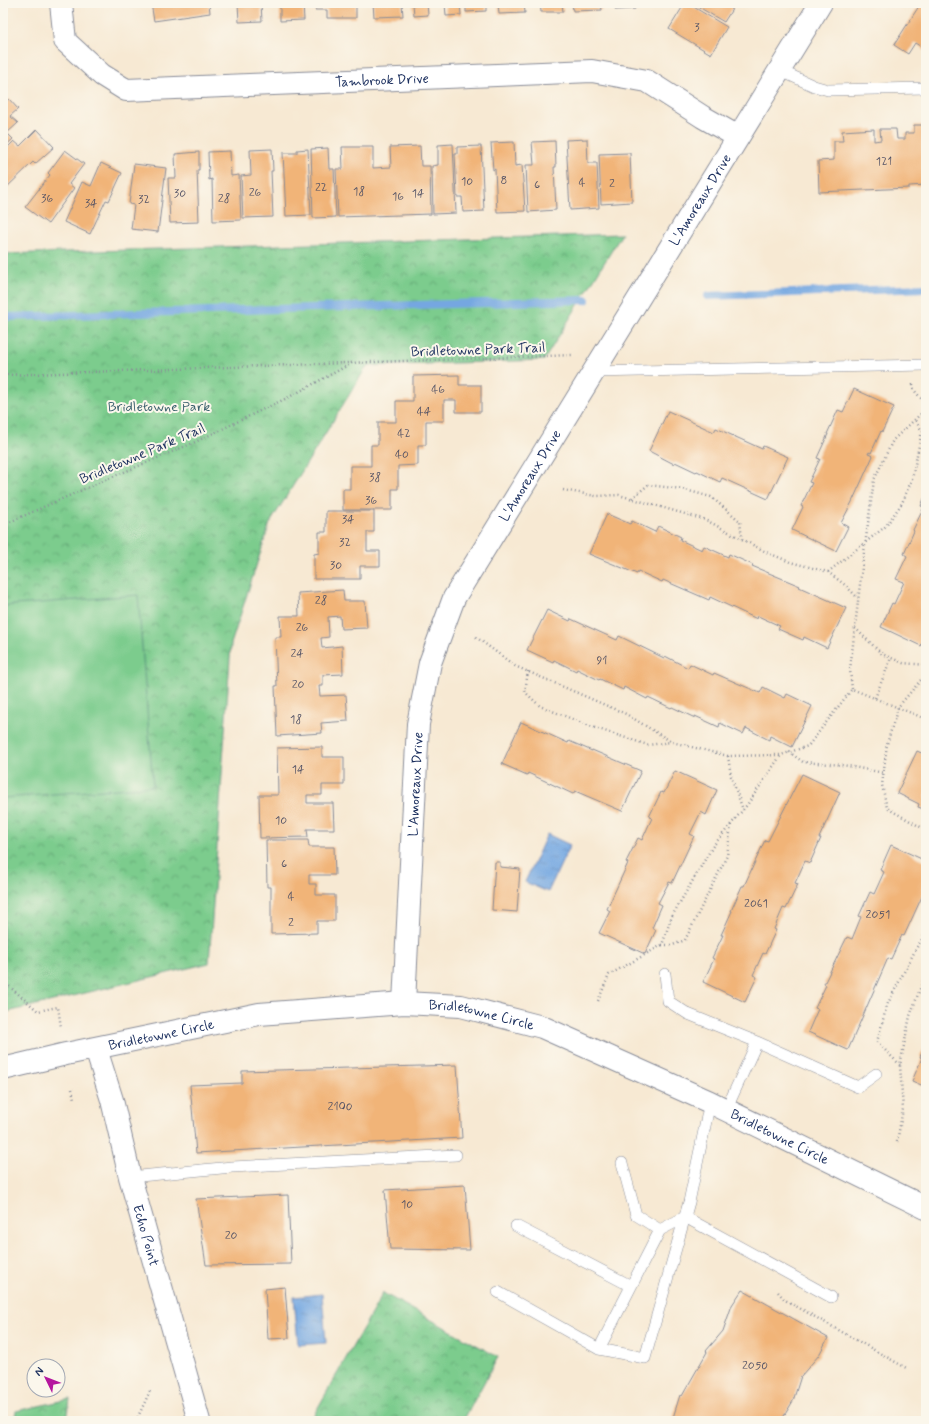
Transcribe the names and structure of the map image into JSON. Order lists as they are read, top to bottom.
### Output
{
  "streets": {
    "street": [
      "Tambrook Drive",
      "L'Amoreaux Drive",
      "Bridletowne Circle",
      "Echo Point"
    ],
    "path": ["Bridletowne Park Trail"]
  },
  "crossings": [
    ["Tambrook Drive", "L'Amoreaux Drive"],
    ["L'Amoreaux Drive", "Bridletowne Park Trail"],
    ["L'Amoreaux Drive", "Bridletowne Circle"],
    ["Bridletowne Circle", "Echo Point"]
  ],
  "parks": ["Bridletowne Park"],
  "house_numbers": [
    "3",
    "121",
    "8",
    "10",
    "4",
    "2",
    "6",
    "22",
    "18",
    "26",
    "30",
    "14",
    "16",
    "36",
    "28",
    "32",
    "34",
    "46",
    "44",
    "42",
    "40",
    "38",
    "36",
    "34",
    "32",
    "30",
    "28",
    "26",
    "24",
    "91",
    "20",
    "18",
    "14",
    "10",
    "6",
    "4",
    "2061",
    "2051",
    "2",
    "2100",
    "10",
    "20",
    "2050"
  ],
  "north": "top left"
}
